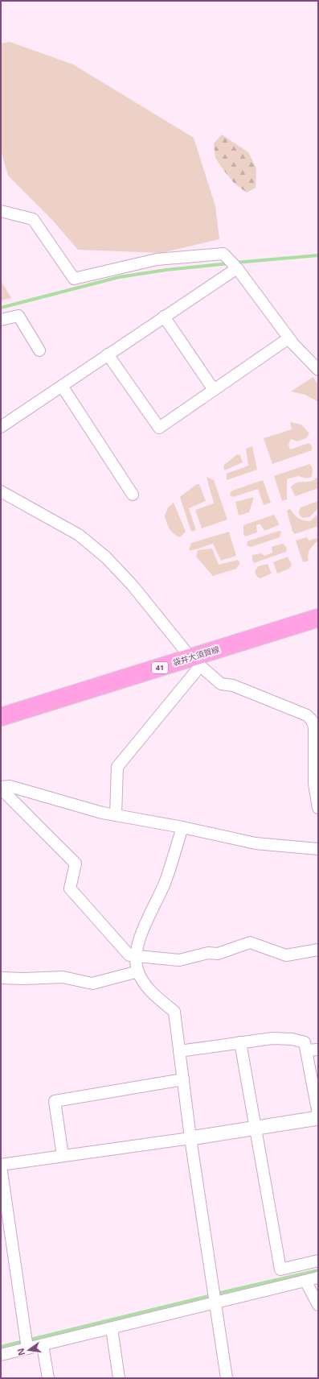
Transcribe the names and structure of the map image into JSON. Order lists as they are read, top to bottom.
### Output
{
  "streets": {
    "main road": ["袋井大須賀線", "41"]
  },
  "north": "left"
}
